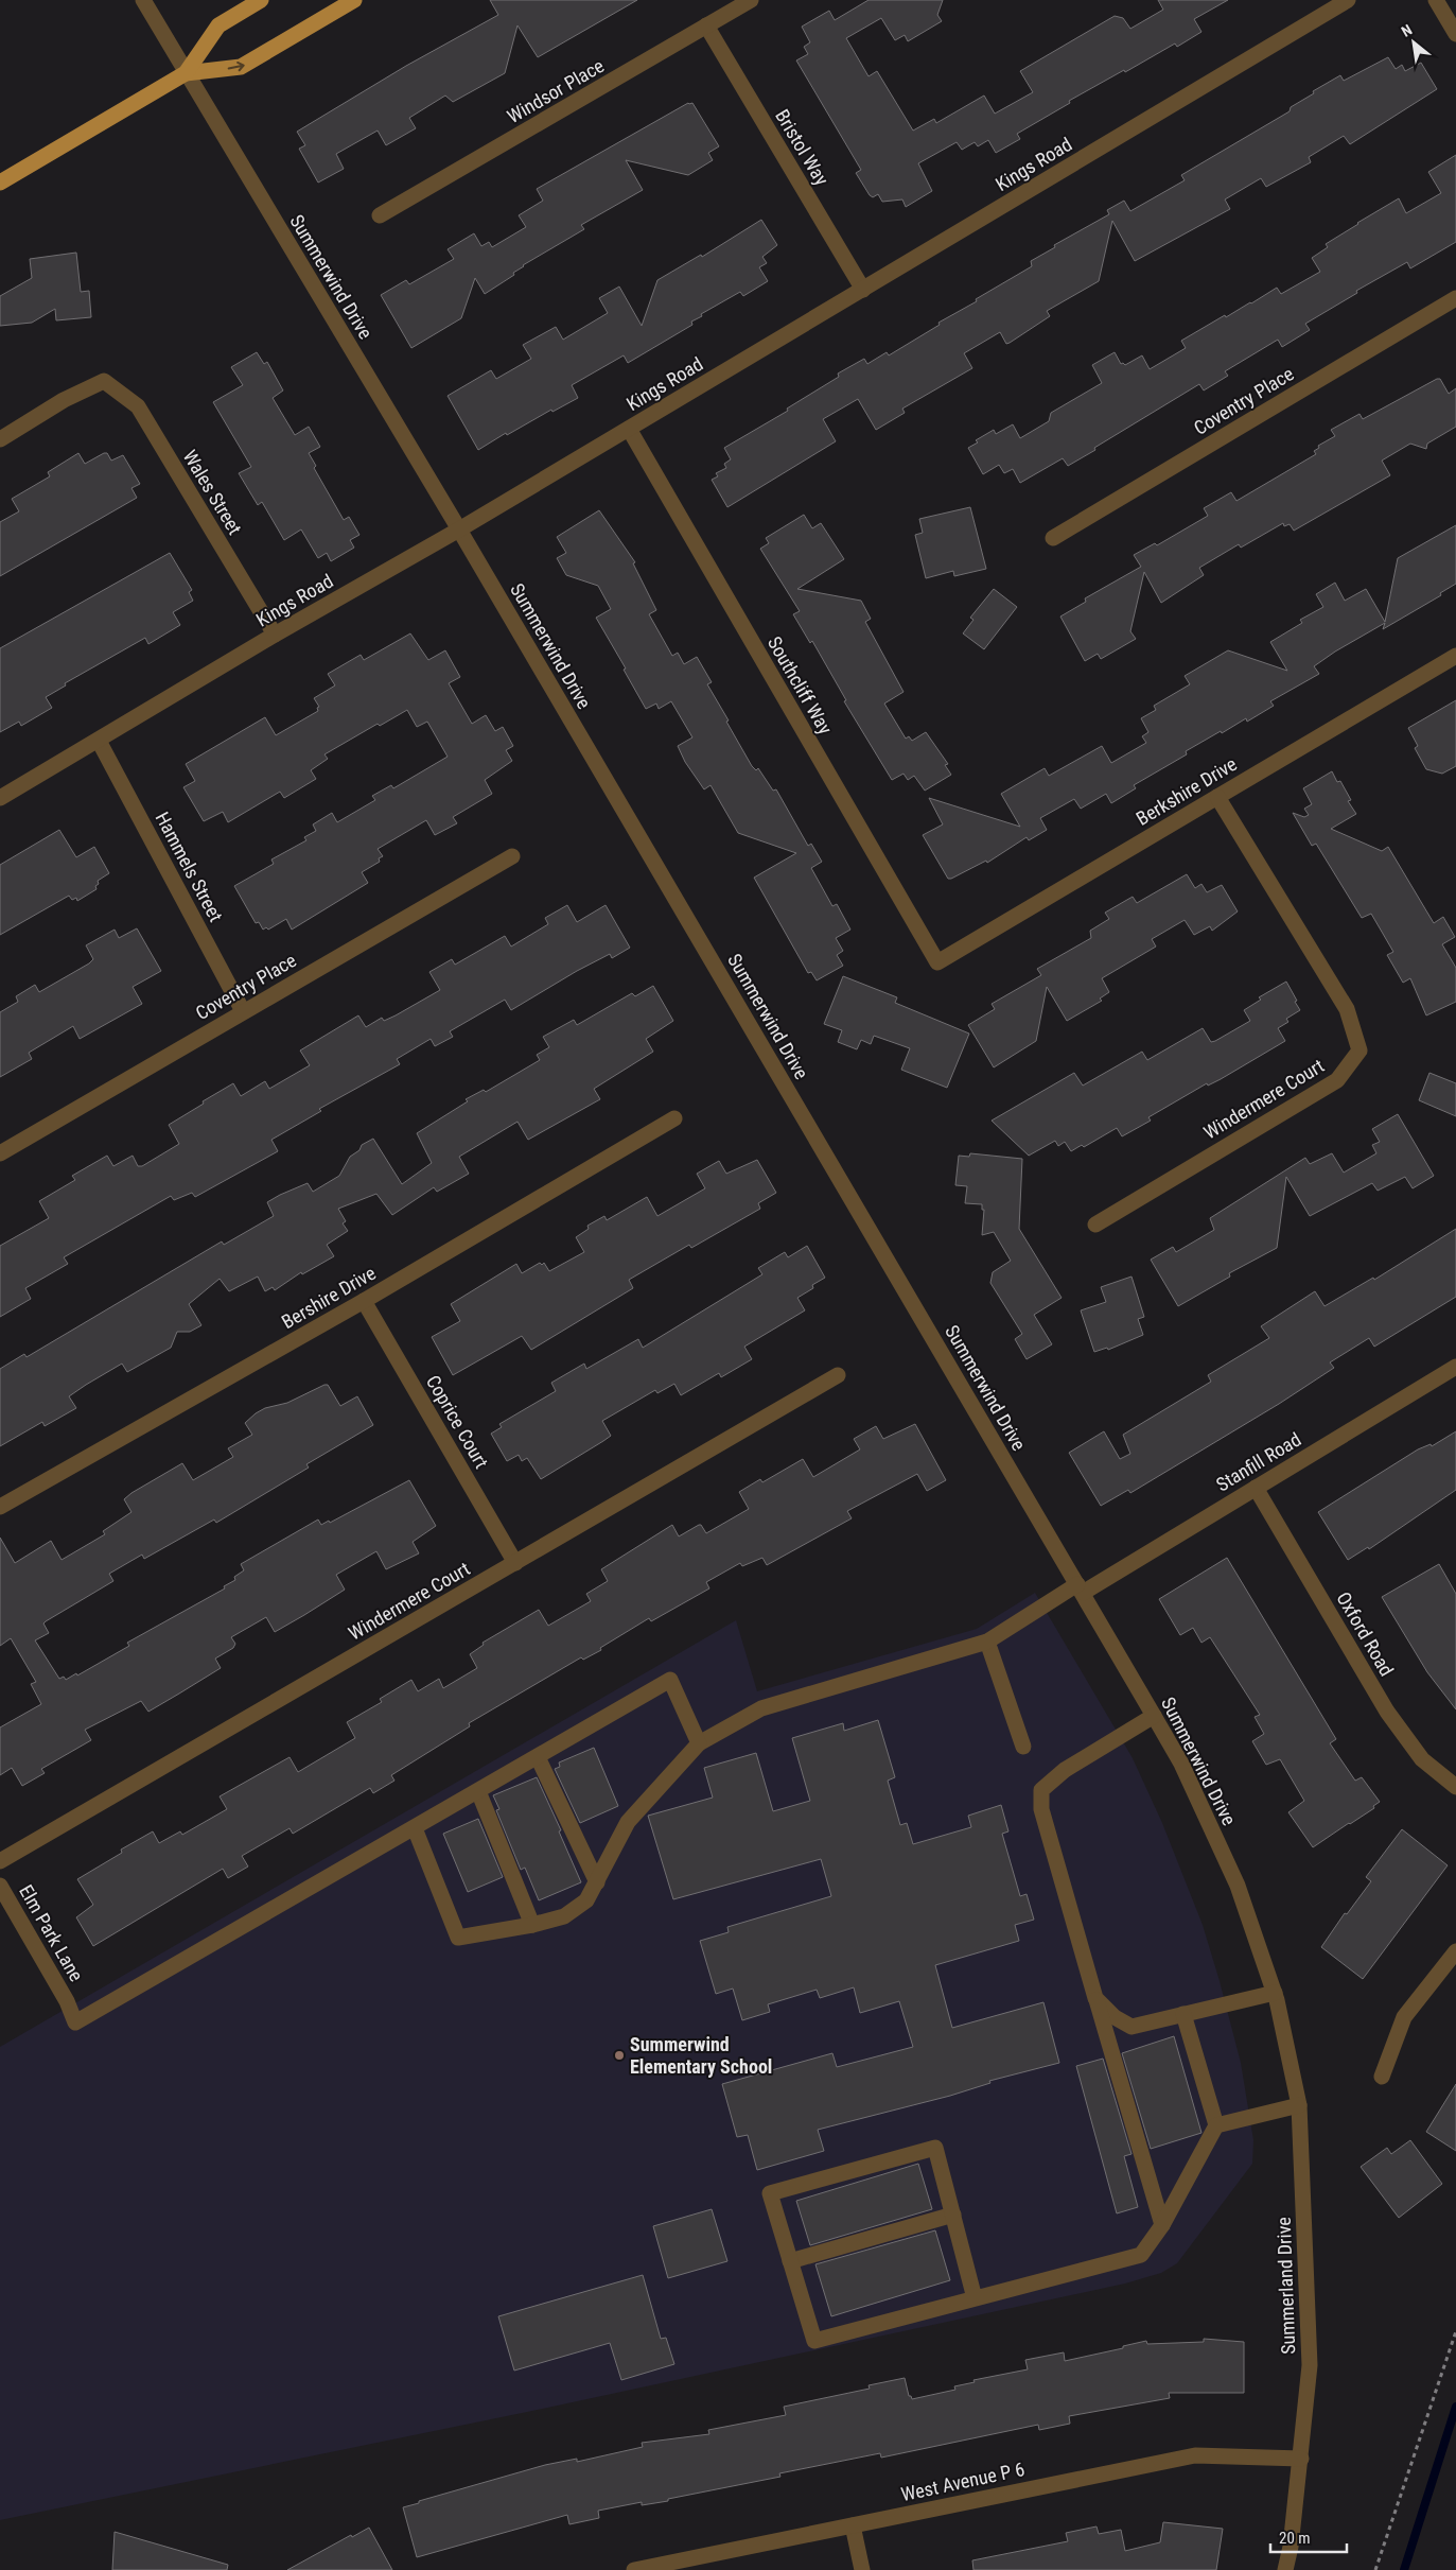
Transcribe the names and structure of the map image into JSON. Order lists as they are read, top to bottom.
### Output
{
  "streets": {
    "street": [
      "Windsor Place",
      "Bristol Way",
      "Kings Road",
      "Summerwind Drive",
      "Coventry Place",
      "Wales Street",
      "Southcliff Way",
      "Berkshire Drive",
      "Hammels Street",
      "Windermere Court",
      "Bershire Drive",
      "Coprice Court",
      "Stanfill Road",
      "Oxford Road",
      "Elm Park Lane",
      "Summerland Drive",
      "West Avenue P 6"
    ]
  },
  "crossings": [
    ["Windsor Place", "Bristol Way"],
    ["Bristol Way", "Kings Road"],
    ["Kings Road", "Summerwind Drive"],
    ["Kings Road", "Wales Street"],
    ["Kings Road", "Southcliff Way"],
    ["Kings Road", "Hammels Street"],
    ["Summerwind Drive", "Stanfill Road"],
    ["Summerwind Drive", "Summerland Drive"],
    ["Coventry Place", "Hammels Street"],
    ["Southcliff Way", "Berkshire Drive"],
    ["Berkshire Drive", "Windermere Court"],
    ["Windermere Court", "Coprice Court"],
    ["Bershire Drive", "Coprice Court"],
    ["Stanfill Road", "Oxford Road"],
    ["Stanfill Road", "Elm Park Lane"],
    ["Summerland Drive", "West Avenue P 6"]
  ],
  "places": ["Summerwind Elementary School"],
  "scale_bar": "20 m",
  "north": "top left"
}
